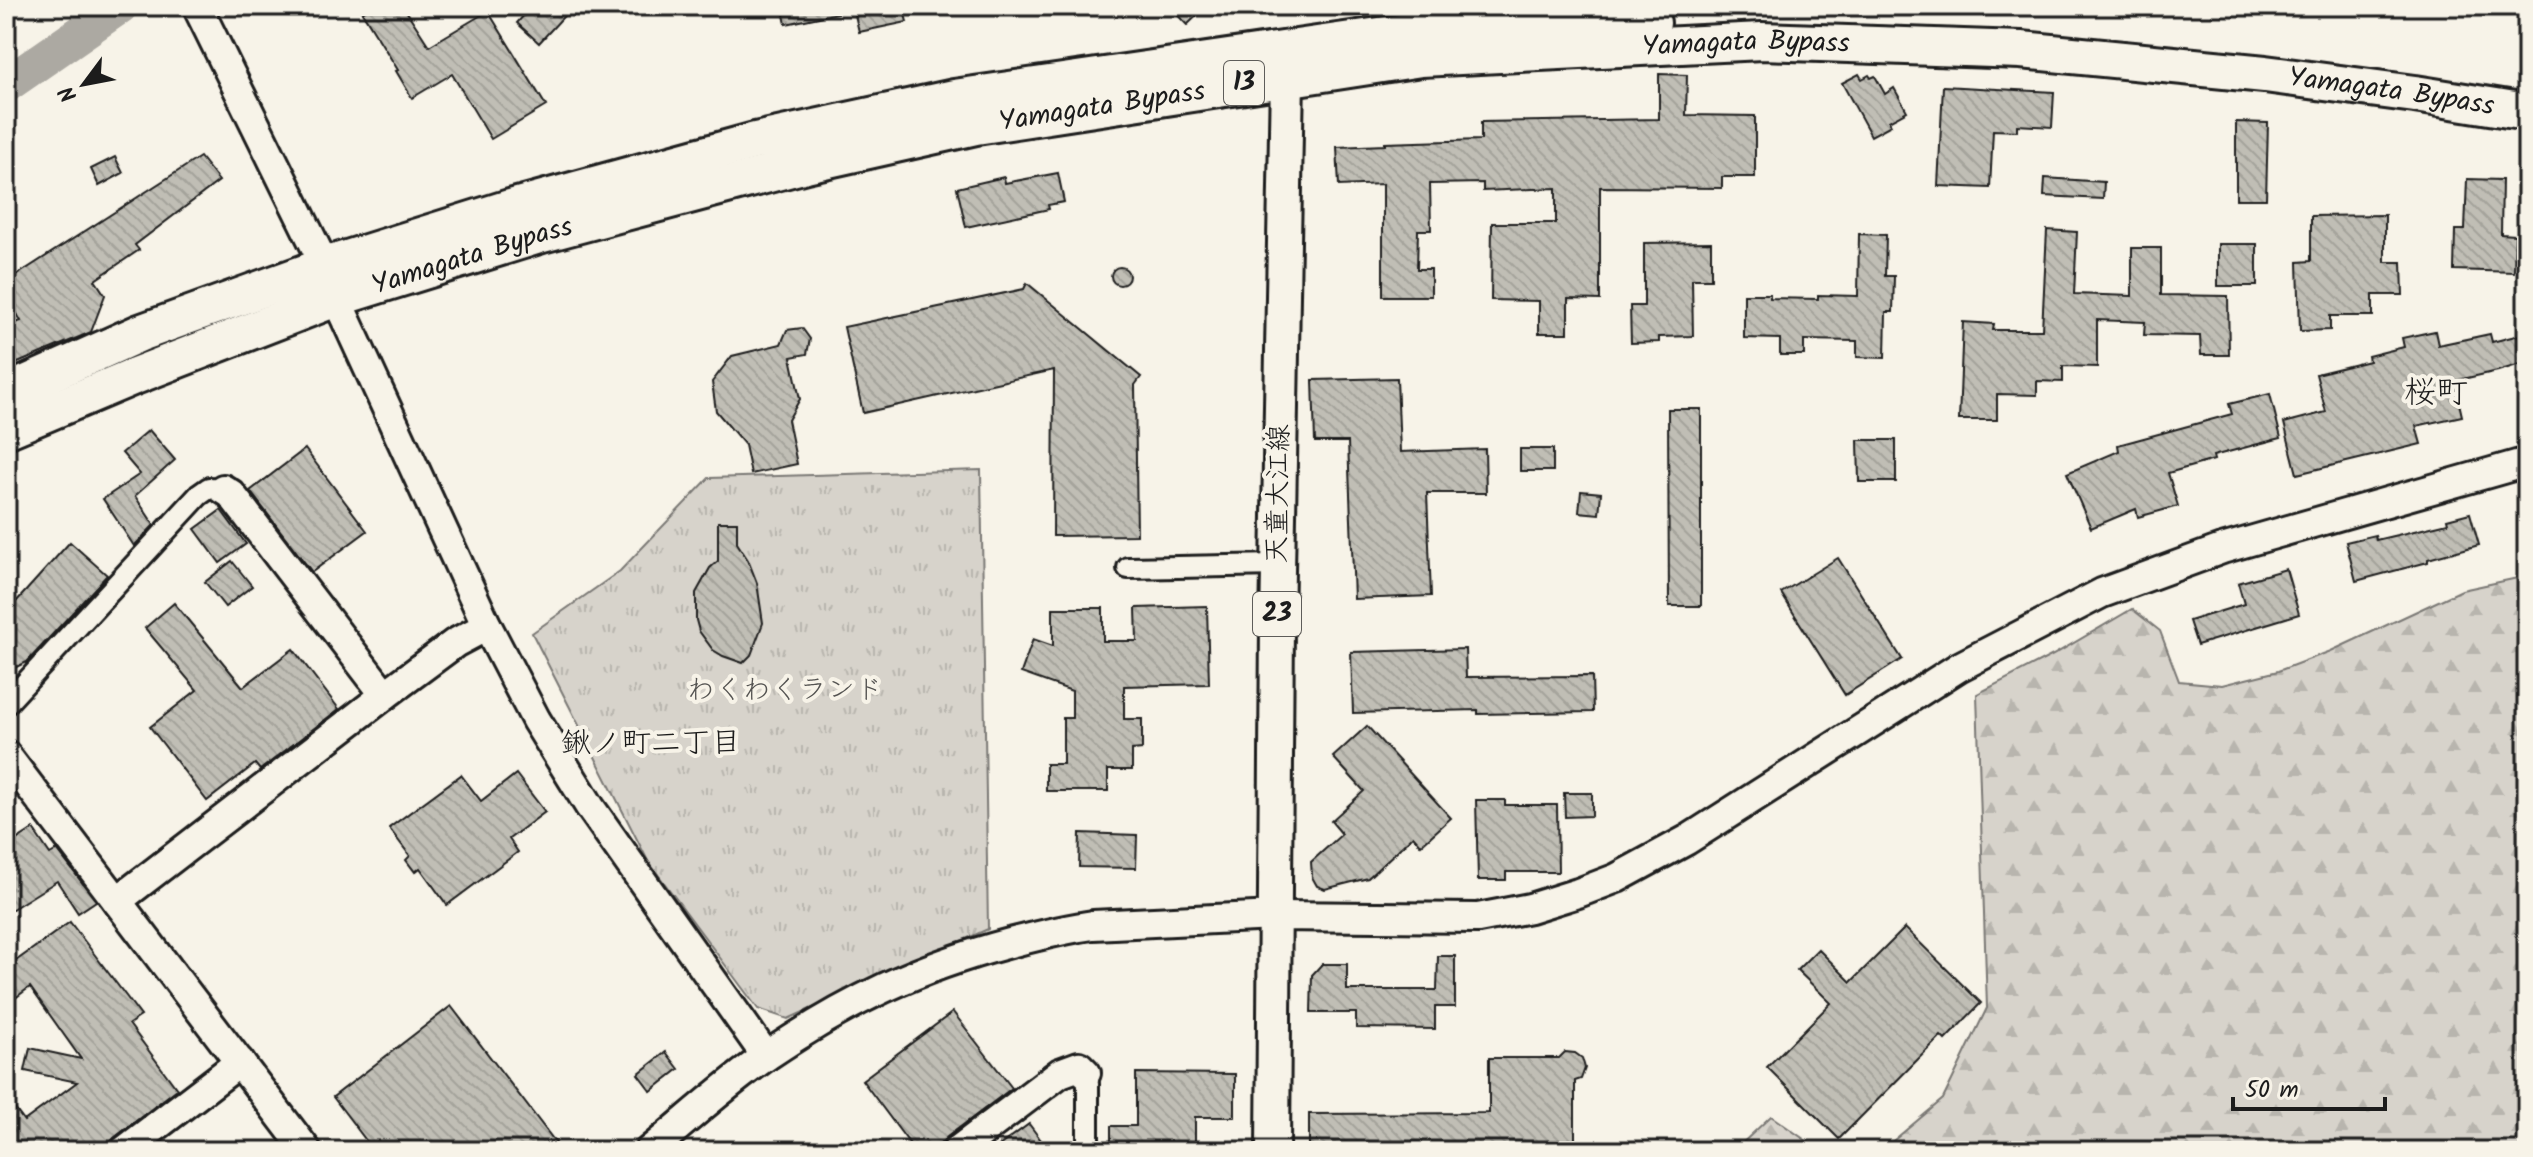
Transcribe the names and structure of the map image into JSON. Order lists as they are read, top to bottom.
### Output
{
  "streets": {
    "highway": ["Yamagata Bypass", "13"],
    "main road": ["天童大江線", "23"]
  },
  "crossings": [
    ["Yamagata Bypass", "天童大江線"]
  ],
  "districts": ["桜町", "鍬ノ町二丁目"],
  "parks": ["わくわくランド"],
  "scale_bar": "50 m",
  "north": "bottom left"
}
